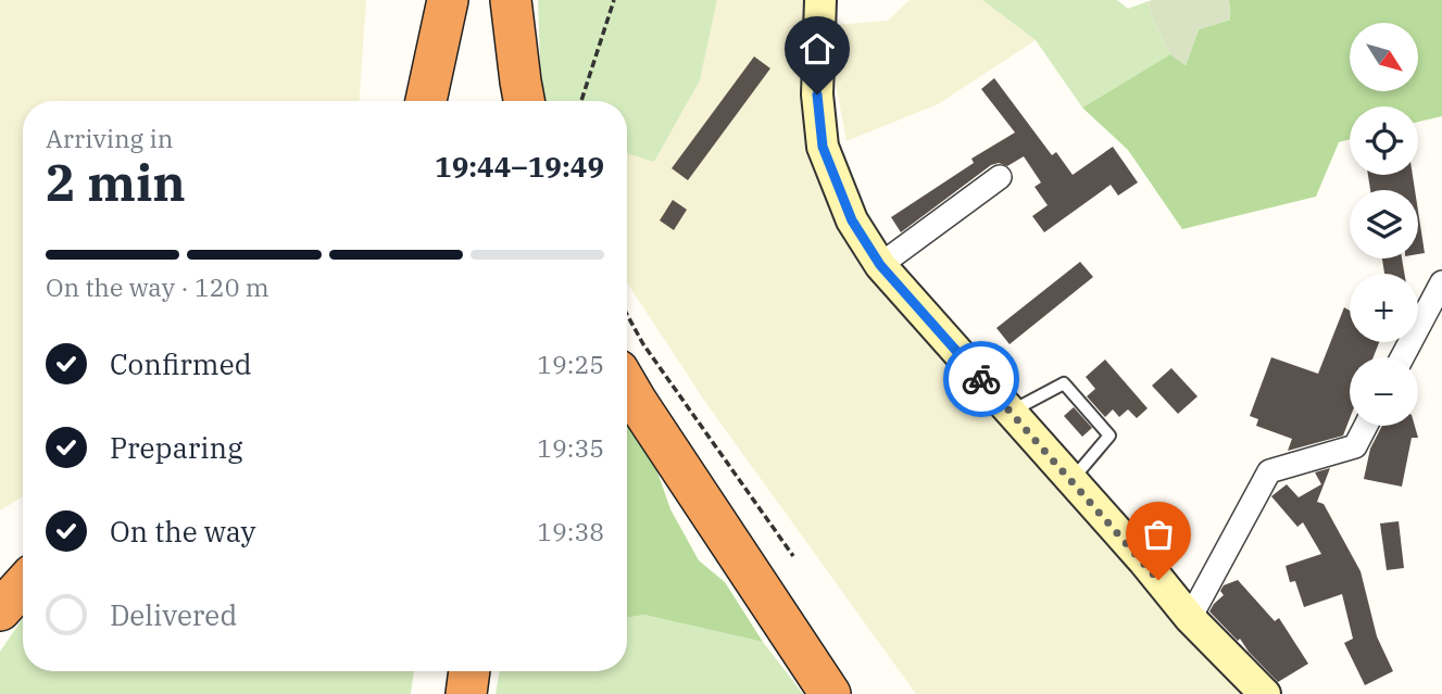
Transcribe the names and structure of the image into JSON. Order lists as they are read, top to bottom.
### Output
{
  "north": "bottom right",
  "page": {
    "map_buttons": ["+", "−"],
    "heading": ["2 min", "Arriving in", "19:44–19:49"],
    "bar": "On the way · 120 m",
    "list": [
      ["Confirmed", "19:25"],
      ["Preparing", "19:35"],
      ["On the way", "19:38"],
      "Delivered"
    ]
  }
}
